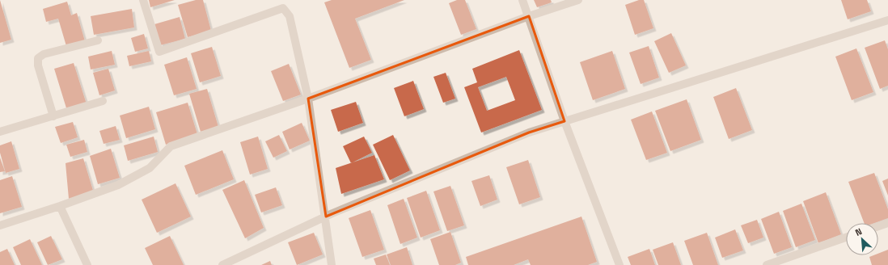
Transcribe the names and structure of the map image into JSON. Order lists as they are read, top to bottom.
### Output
{
  "north": "top left"
}
